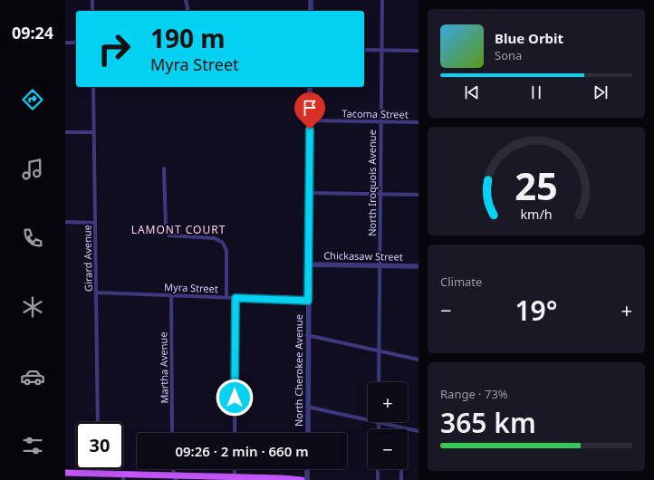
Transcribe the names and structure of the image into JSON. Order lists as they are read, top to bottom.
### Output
{
  "streets": {
    "street": [
      "Tacoma Street",
      "North Iroquois Avenue",
      "Chickasaw Street",
      "Girard Avenue",
      "Myra Street",
      "Martha Avenue",
      "North Cherokee Avenue"
    ]
  },
  "crossings": [
    ["Tacoma Street", "North Iroquois Avenue"],
    ["Tacoma Street", "North Cherokee Avenue"],
    ["North Iroquois Avenue", "Chickasaw Street"],
    ["Chickasaw Street", "North Cherokee Avenue"],
    ["Girard Avenue", "Myra Street"],
    ["Myra Street", "Martha Avenue"],
    ["Myra Street", "North Cherokee Avenue"]
  ],
  "districts": ["LAMONT COURT"],
  "page": {
    "tabs": "09:24",
    "turn": ["190 m", "Myra Street"],
    "song": ["Blue Orbit", "Sona"],
    "tile": [
      "Climate",
      ["Range · 73%", "365 km"]
    ],
    "heat": ["−", "19°", "+"],
    "map_buttons": ["+", "−"],
    "limit": "30",
    "trip": "09:26 · 2 min · 660 m",
    "gauge": ["25", "km/h"]
  }
}
